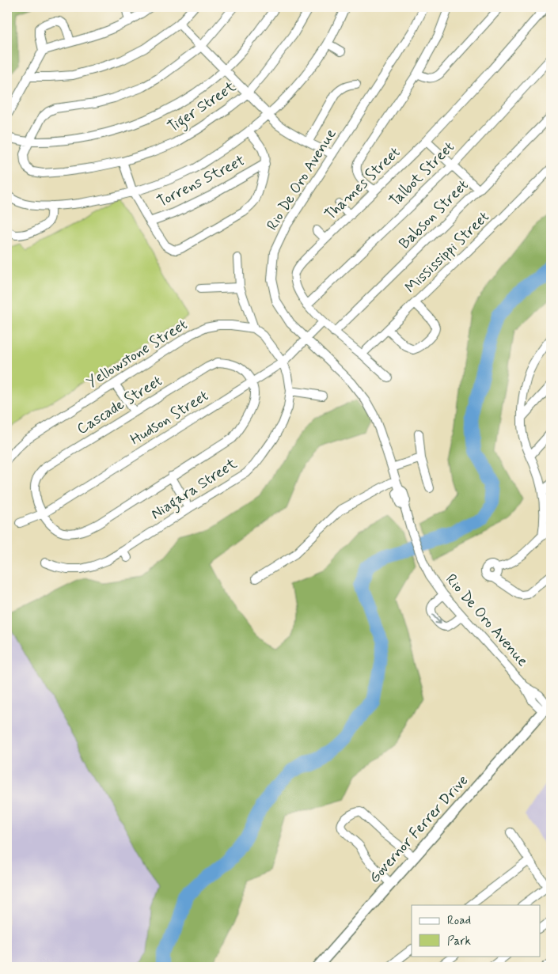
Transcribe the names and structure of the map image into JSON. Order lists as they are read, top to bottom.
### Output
{
  "streets": {
    "main road": ["Governor Ferrer Drive"],
    "street": [
      "Tiger Street",
      "Talbot Street",
      "Rio De Oro Avenue",
      "Torrens Street",
      "Thames Street",
      "Babson Street",
      "Mississippi Street",
      "Yellowstone Street",
      "Cascade Street",
      "Hudson Street",
      "Niagara Street"
    ]
  },
  "crossings": [
    ["Talbot Street", "Thames Street"],
    ["Rio De Oro Avenue", "Hudson Street"],
    ["Rio De Oro Avenue", "Governor Ferrer Drive"],
    ["Thames Street", "Babson Street"],
    ["Thames Street", "Mississippi Street"],
    ["Thames Street", "Hudson Street"],
    ["Cascade Street", "Hudson Street"],
    ["Hudson Street", "Niagara Street"]
  ],
  "legend": ["Road", "Park"]
}
